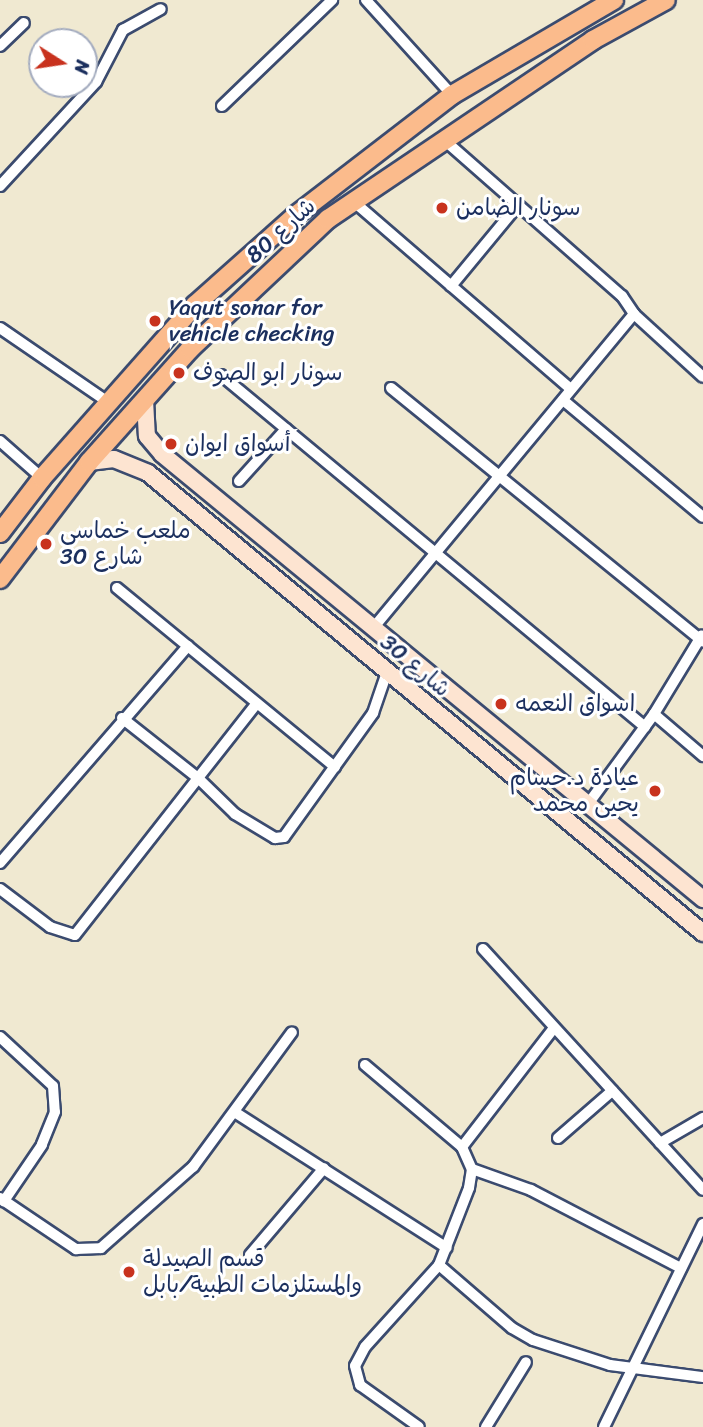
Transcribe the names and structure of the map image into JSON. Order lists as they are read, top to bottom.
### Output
{
  "streets": {
    "main road": ["شارع 80"],
    "street": ["شارع 30"]
  },
  "places": [
    "سونار الضامن",
    "Yaqut sonar for vehicle checking",
    "سونار ابو الصوف",
    "أسواق ايوان",
    "ملعب خماسي شارع 30",
    "اسواق النعمه",
    "عيادة د.حسام يحيى محمد",
    "قسم الصيدلة والمستلزمات الطبية/بابل"
  ],
  "north": "right"
}
